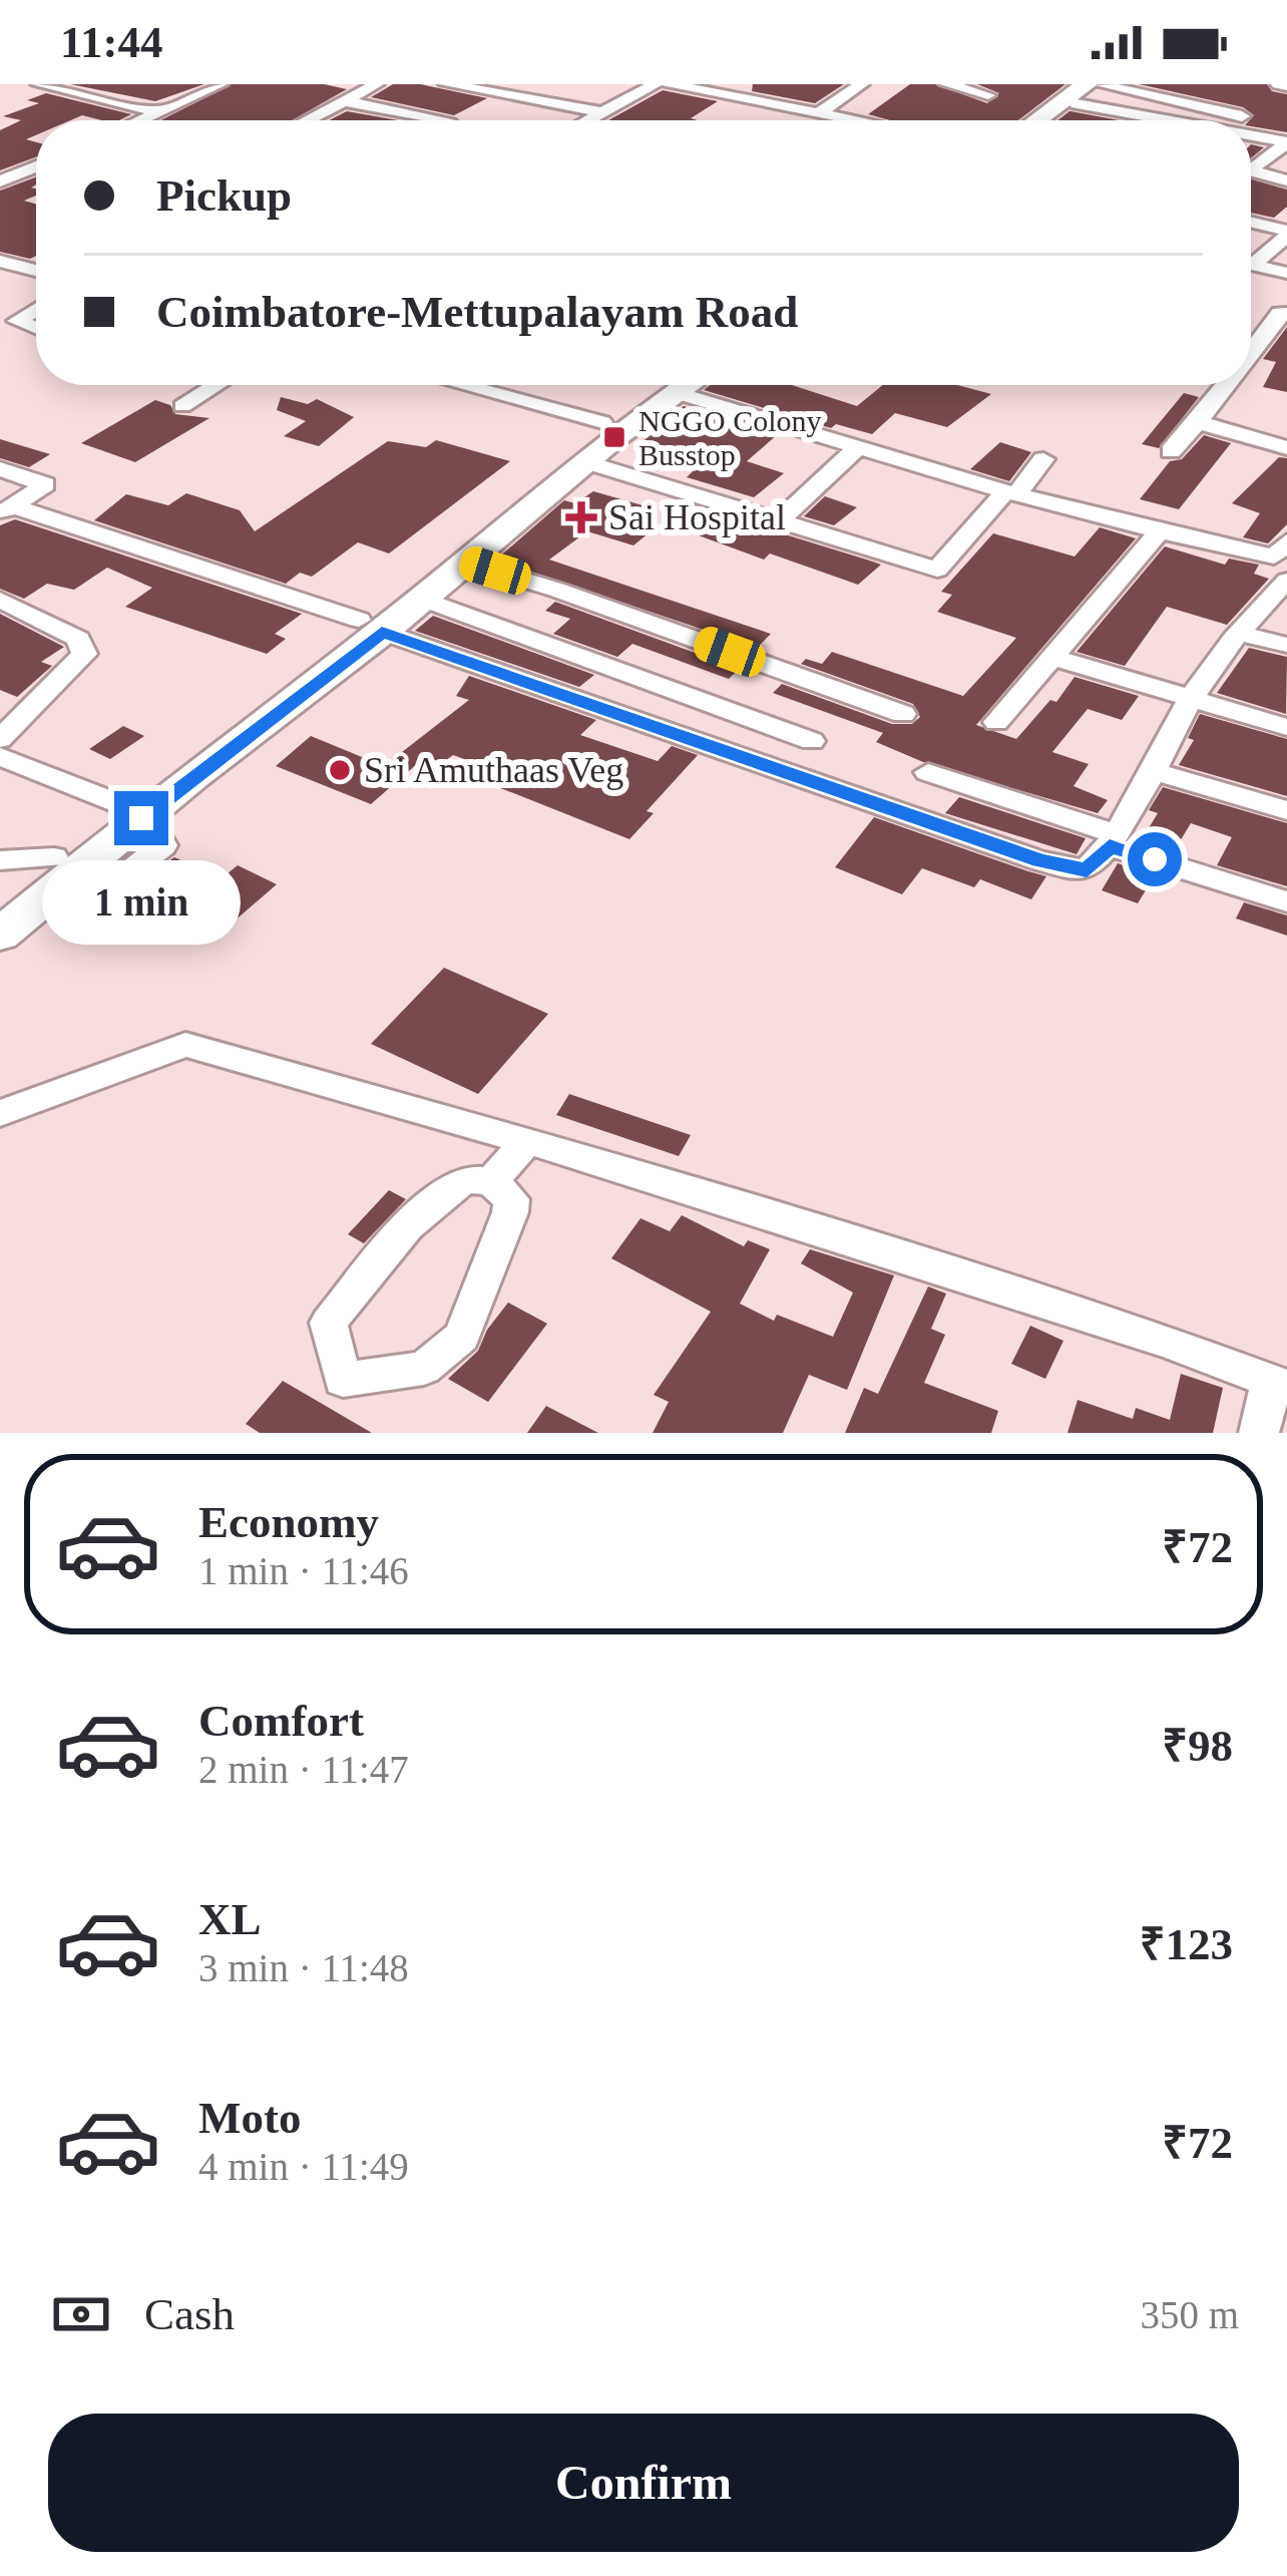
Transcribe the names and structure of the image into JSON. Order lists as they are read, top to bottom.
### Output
{
  "places": {
    "transit": ["NGGO Colony Busstop"],
    "health": ["Sai Hospital"],
    "other": ["Sri Amuthaas Veg"]
  },
  "page": {
    "status": "11:44",
    "banner": ["Pickup", "Coimbatore-Mettupalayam Road"],
    "bubble": "1 min",
    "list": [
      {
        "name": "Economy",
        "note": "1 min · 11:46",
        "value": "₹72"
      },
      {
        "name": "Comfort",
        "note": "2 min · 11:47",
        "value": "₹98"
      },
      {
        "name": "XL",
        "note": "3 min · 11:48",
        "value": "₹123"
      },
      {
        "name": "Moto",
        "note": "4 min · 11:49",
        "value": "₹72"
      }
    ],
    "pay": ["Cash", "350 m"],
    "buttons": "Confirm"
  }
}
